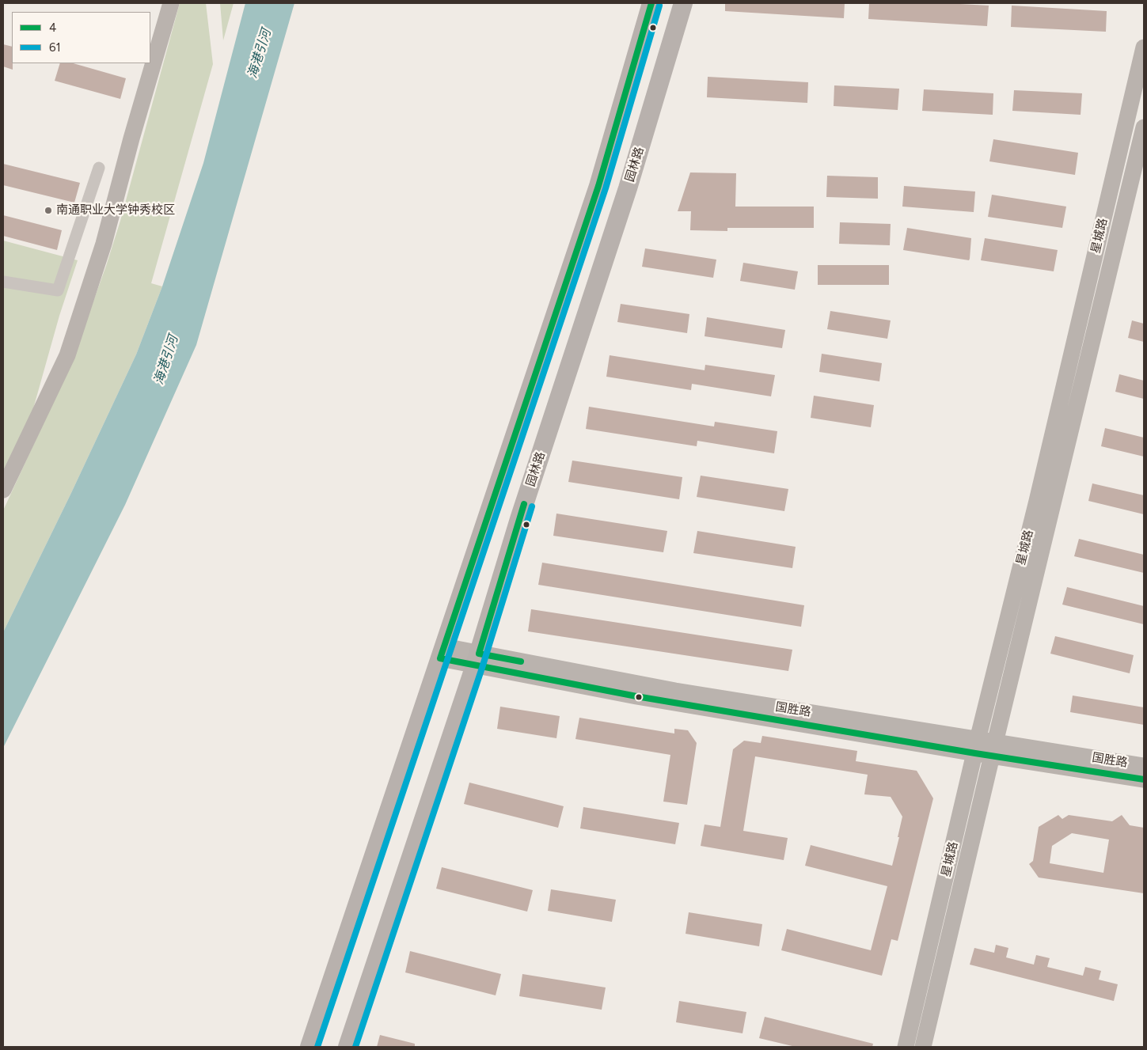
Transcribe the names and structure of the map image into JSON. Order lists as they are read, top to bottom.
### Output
{
  "streets": {
    "main road": ["园林路"],
    "street": ["星城路", "国胜路"]
  },
  "crossings": [
    ["园林路", "国胜路"],
    ["星城路", "国胜路"]
  ],
  "water": ["海港引河"],
  "places": ["南通职业大学钟秀校区"],
  "lines": ["transit line 4", "transit line 61"],
  "legend": ["4", "61"]
}
